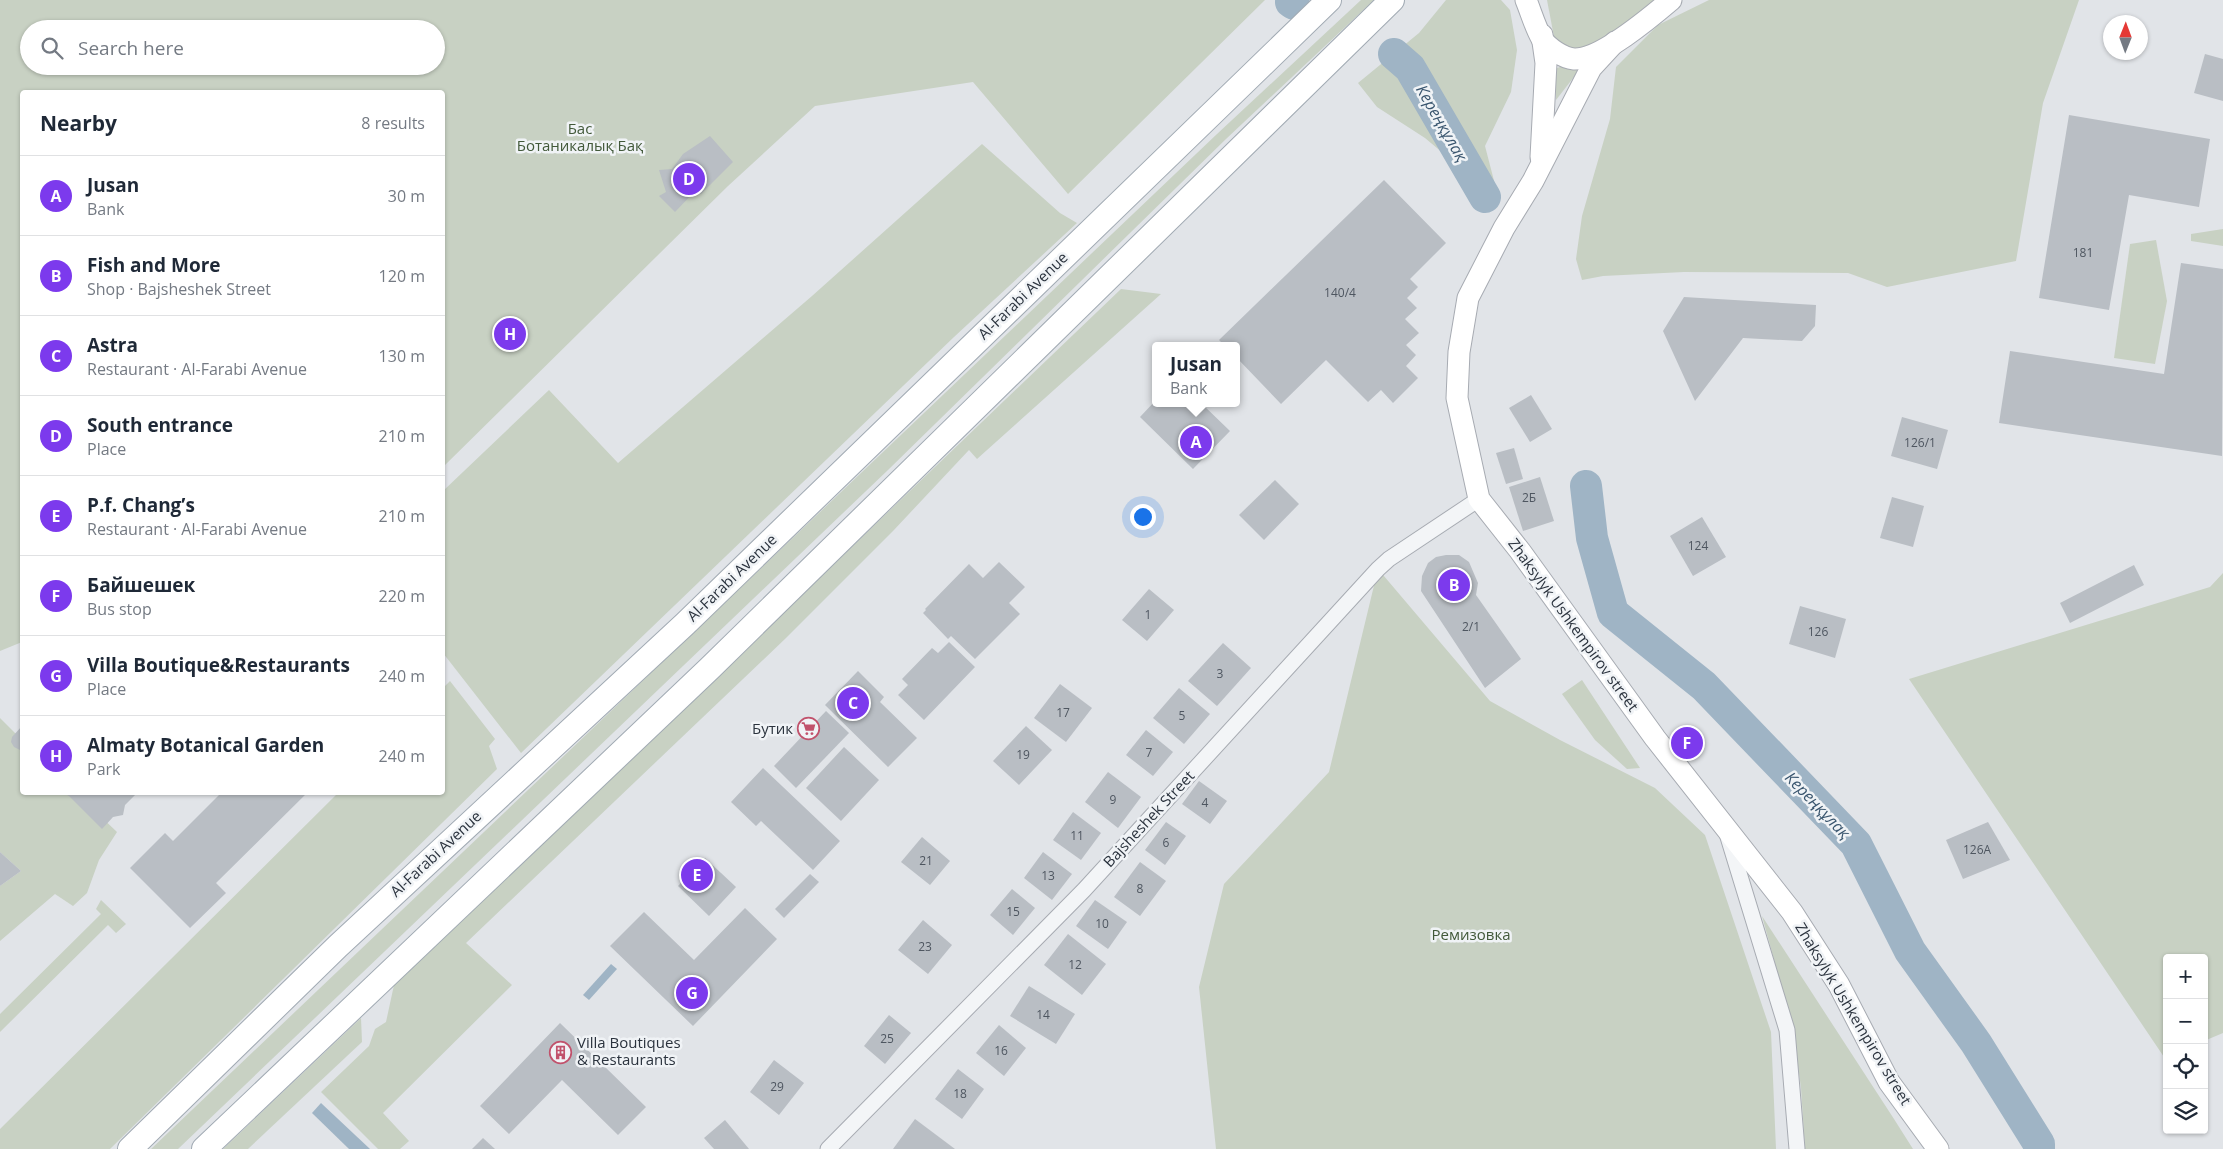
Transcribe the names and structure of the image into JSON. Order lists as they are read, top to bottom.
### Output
{
  "streets": {
    "main road": ["Al-Farabi Avenue"],
    "street": ["Zhaksylyk Ushkempirov street", "Bajsheshek Street"]
  },
  "crossings": [
    ["Zhaksylyk Ushkempirov street", "Bajsheshek Street"]
  ],
  "water": ["Кереңқұлақ"],
  "parks": ["Бас Ботаникалық Бақ", "Ремизовка"],
  "places": {
    "supermarket": ["Бутик"],
    "building": ["Villa Boutiques & Restaurants"]
  },
  "house_numbers": [
    "181",
    "140/4",
    "126/1",
    "2Б",
    "124",
    "1",
    "2/1",
    "126",
    "3",
    "17",
    "5",
    "7",
    "19",
    "9",
    "4",
    "11",
    "6",
    "126А",
    "21",
    "13",
    "8",
    "15",
    "10",
    "23",
    "12",
    "14",
    "25",
    "16",
    "29",
    "18"
  ],
  "north": "top",
  "page": {
    "search": "Search here",
    "heading": ["Nearby", "8 results"],
    "list": [
      {
        "mark": "A",
        "name": "Jusan",
        "note": "Bank",
        "value": "30 m"
      },
      {
        "mark": "B",
        "name": "Fish and More",
        "note": "Shop · Bajsheshek Street",
        "value": "120 m"
      },
      {
        "mark": "C",
        "name": "Astra",
        "note": "Restaurant · Al-Farabi Avenue",
        "value": "130 m"
      },
      {
        "mark": "D",
        "name": "South entrance",
        "note": "Place",
        "value": "210 m"
      },
      {
        "mark": "E",
        "name": "P.f. Chang’s",
        "note": "Restaurant · Al-Farabi Avenue",
        "value": "210 m"
      },
      {
        "mark": "F",
        "name": "Байшешек",
        "note": "Bus stop",
        "value": "220 m"
      },
      {
        "mark": "G",
        "name": "Villa Boutique&Restaurants",
        "note": "Place",
        "value": "240 m"
      },
      {
        "mark": "H",
        "name": "Almaty Botanical Garden",
        "note": "Park",
        "value": "240 m"
      }
    ],
    "pins": [
      "D",
      "H",
      "A",
      "B",
      "C",
      "F",
      "E",
      "G"
    ],
    "popup": ["Jusan", "Bank"],
    "map_buttons": ["+", "−"]
  }
}
